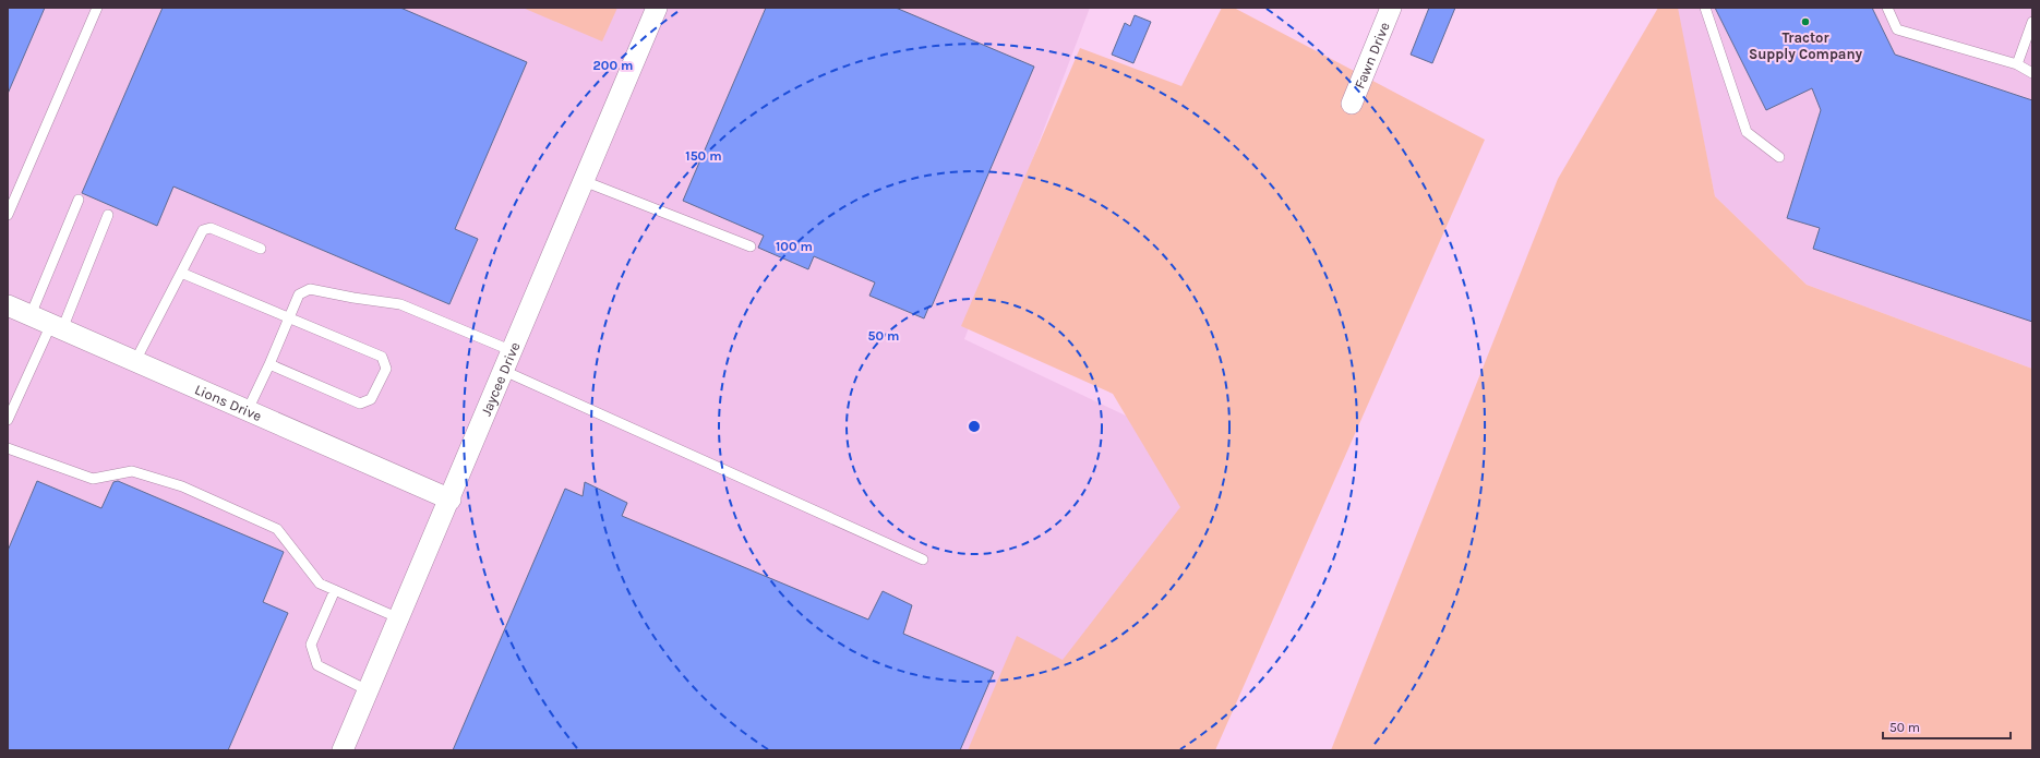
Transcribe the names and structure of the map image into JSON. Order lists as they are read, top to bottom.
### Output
{
  "streets": {
    "street": ["Fawn Drive", "Jaycee Drive", "Lions Drive"]
  },
  "crossings": [
    ["Jaycee Drive", "Lions Drive"]
  ],
  "places": ["Tractor Supply Company"],
  "scale_bar": "50 m",
  "rings": [
    "200 m",
    "150 m",
    "100 m",
    "50 m"
  ]
}
